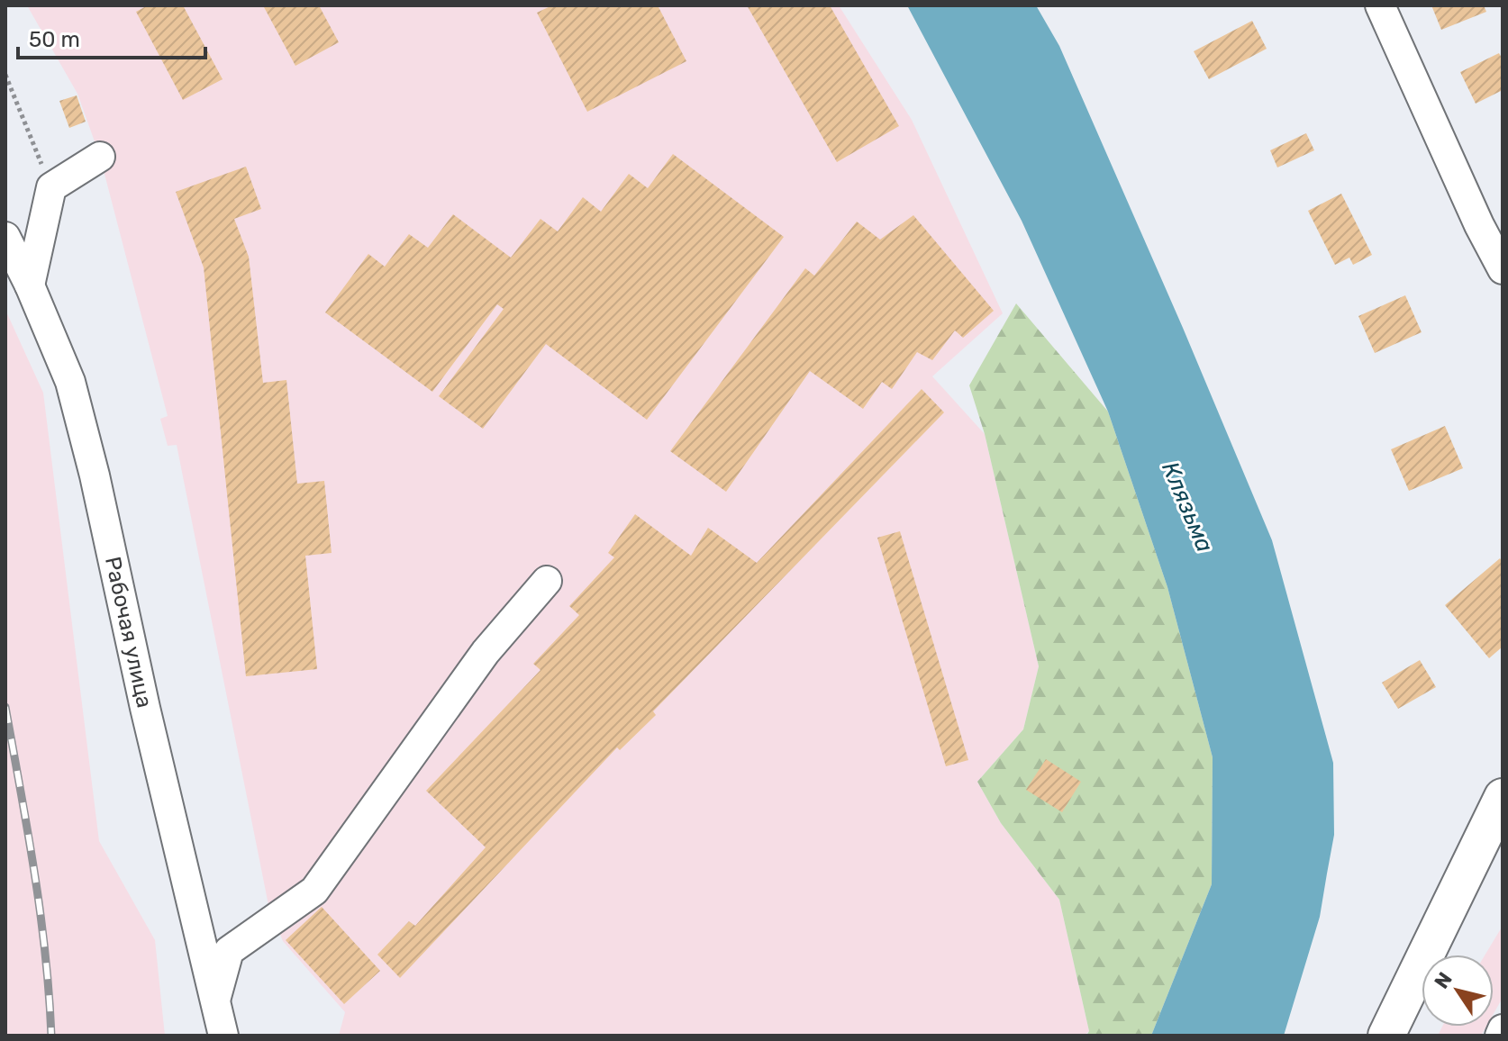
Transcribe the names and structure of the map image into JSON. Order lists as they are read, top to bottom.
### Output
{
  "streets": {
    "street": ["Рабочая улица"]
  },
  "water": ["Клязьма"],
  "scale_bar": "50 m",
  "north": "top left"
}
